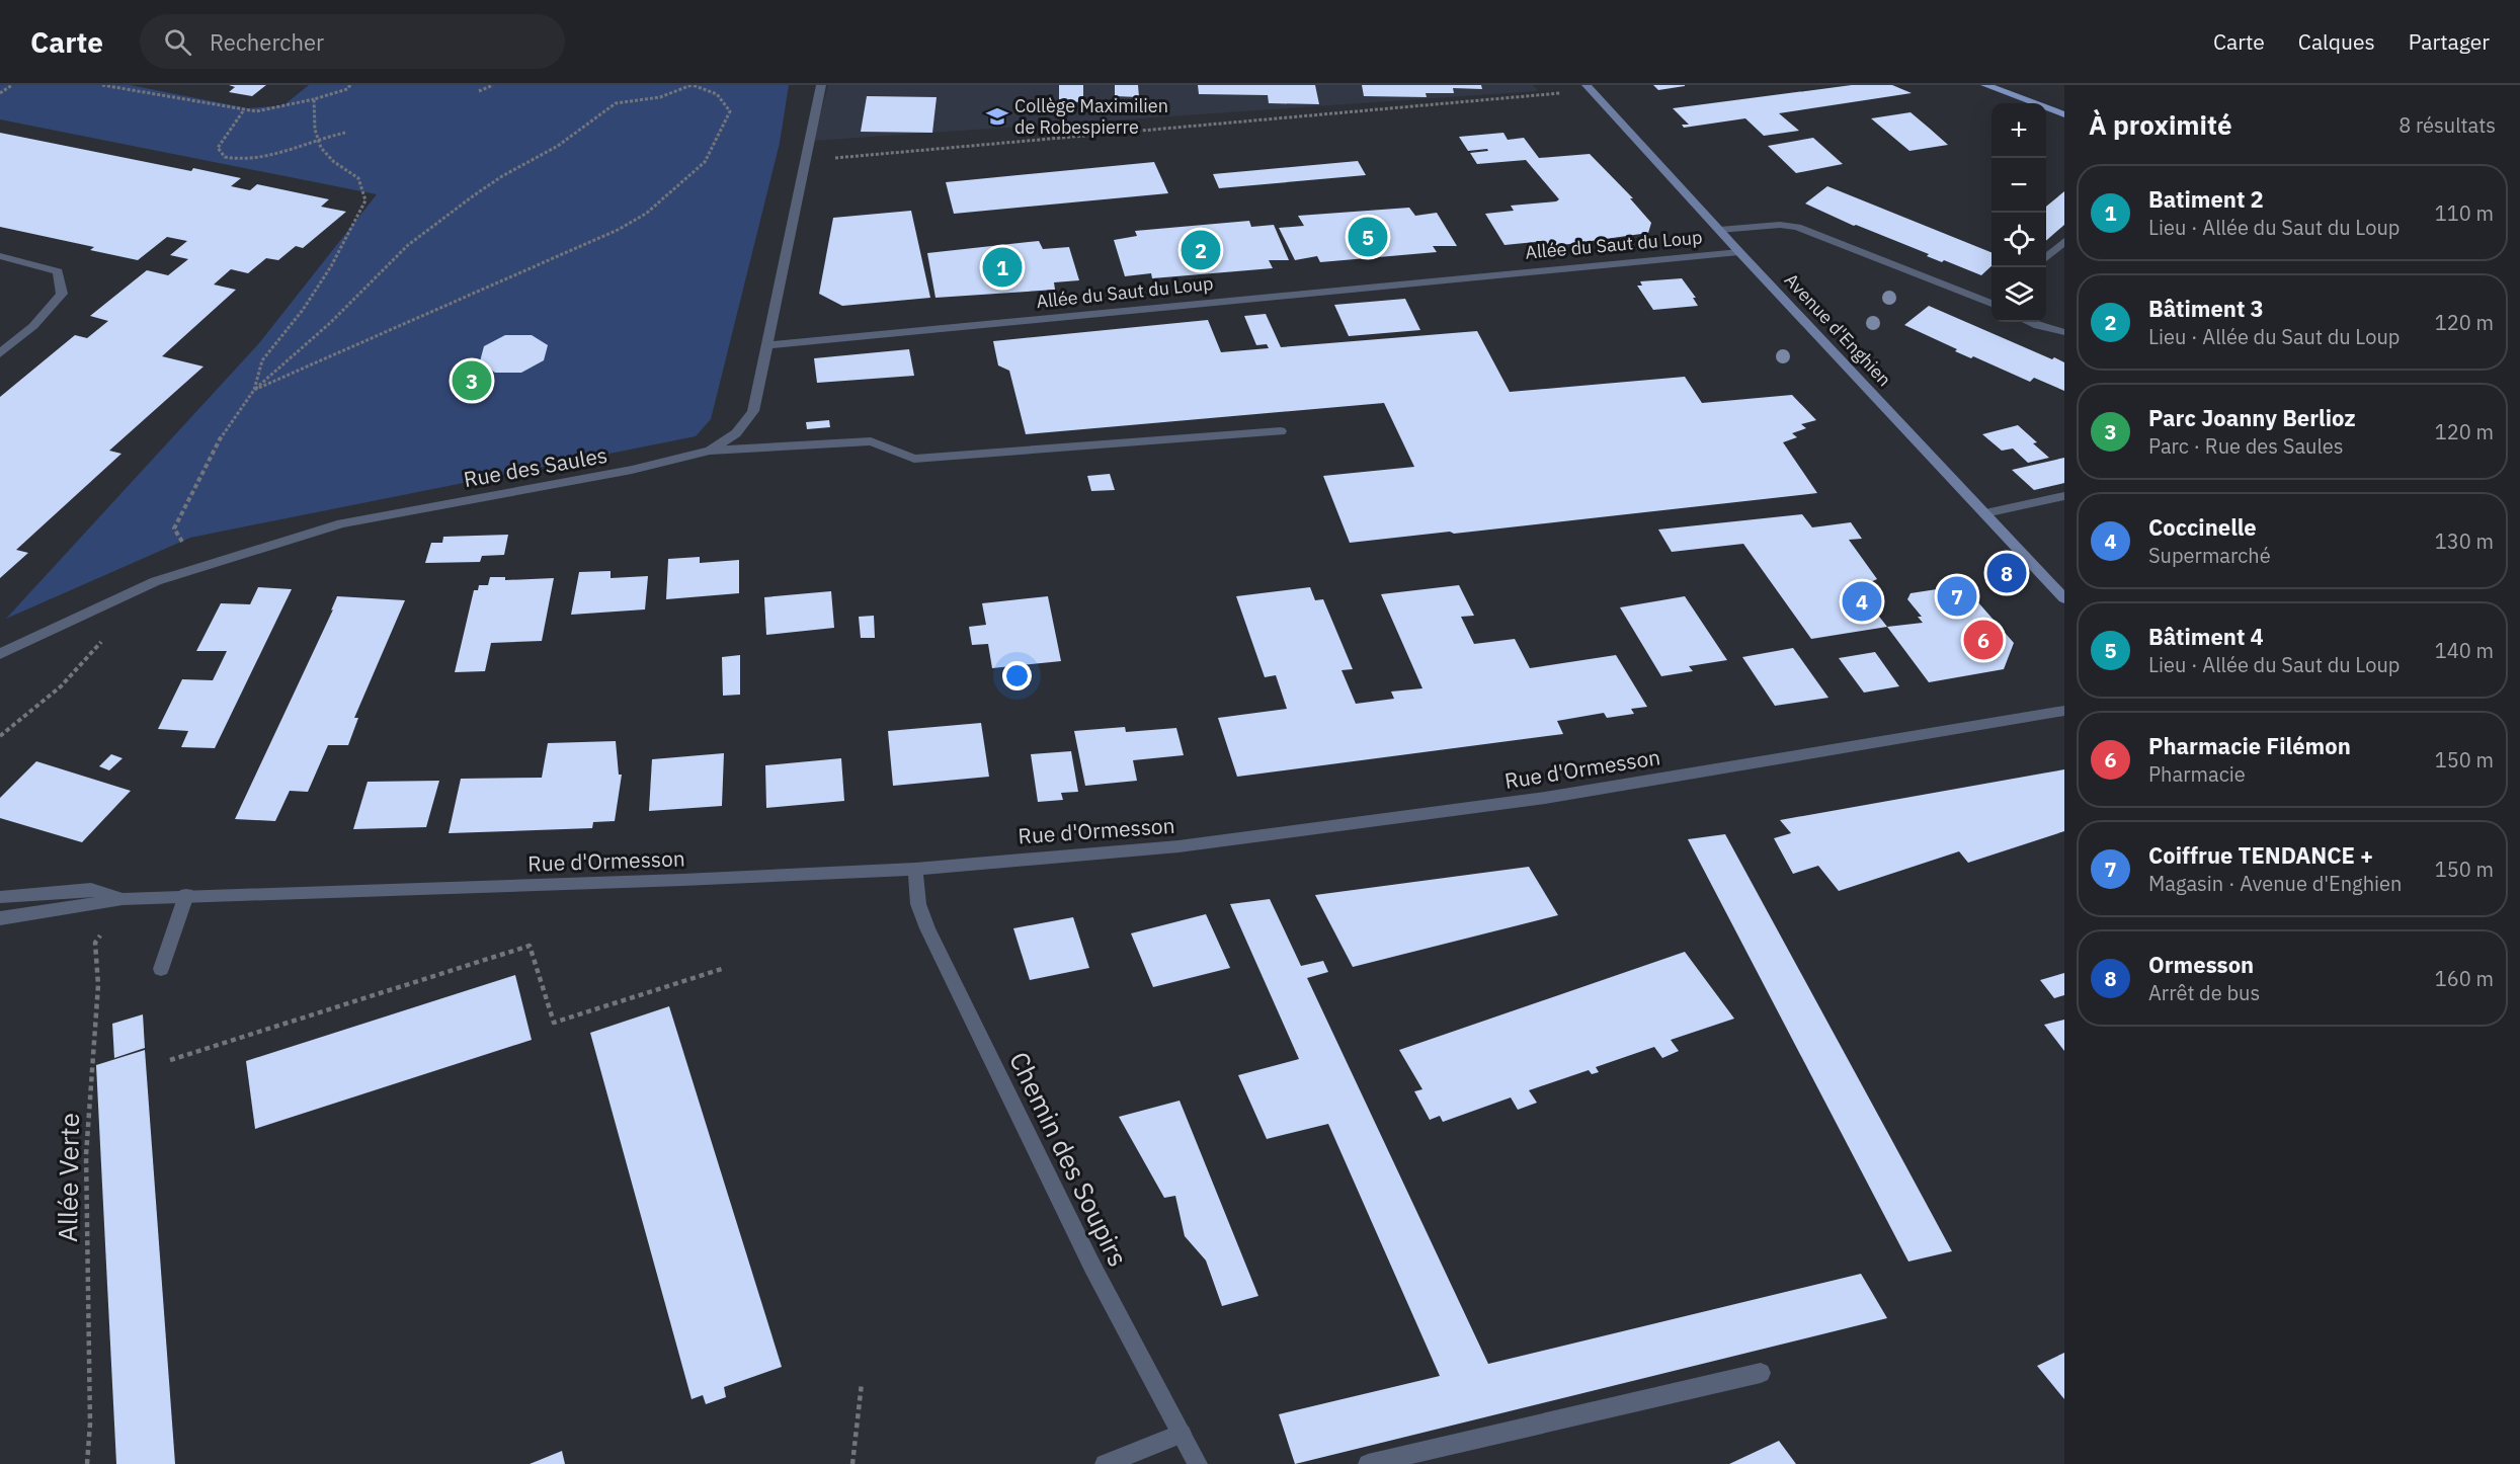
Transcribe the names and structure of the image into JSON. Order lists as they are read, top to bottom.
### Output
{
  "streets": {
    "main road": ["Avenue d'Enghien"],
    "street": [
      "Allée du Saut du Loup",
      "Rue des Saules",
      "Rue d'Ormesson",
      "Chemin des Soupirs"
    ],
    "path": ["Allée Verte"]
  },
  "crossings": [
    ["Allée du Saut du Loup", "Avenue d'Enghien"],
    ["Allée du Saut du Loup", "Rue des Saules"],
    ["Rue d'Ormesson", "Chemin des Soupirs"],
    ["Rue d'Ormesson", "Allée Verte"]
  ],
  "places": {
    "school or university": ["Collège Maximilien de Robespierre"]
  },
  "page": {
    "header": "Carte",
    "search": "Rechercher",
    "nav": ["Carte", "Calques", "Partager"],
    "heading": ["À proximité", "8 résultats"],
    "map_buttons": ["+", "−"],
    "list": [
      {
        "mark": "1",
        "name": "Batiment 2",
        "note": "Lieu · Allée du Saut du Loup",
        "value": "110 m"
      },
      {
        "mark": "2",
        "name": "Bâtiment 3",
        "note": "Lieu · Allée du Saut du Loup",
        "value": "120 m"
      },
      {
        "mark": "3",
        "name": "Parc Joanny Berlioz",
        "note": "Parc · Rue des Saules",
        "value": "120 m"
      },
      {
        "mark": "4",
        "name": "Coccinelle",
        "note": "Supermarché",
        "value": "130 m"
      },
      {
        "mark": "5",
        "name": "Bâtiment 4",
        "note": "Lieu · Allée du Saut du Loup",
        "value": "140 m"
      },
      {
        "mark": "6",
        "name": "Pharmacie Filémon",
        "note": "Pharmacie",
        "value": "150 m"
      },
      {
        "mark": "7",
        "name": "Coiffrue TENDANCE +",
        "note": "Magasin · Avenue d'Enghien",
        "value": "150 m"
      },
      {
        "mark": "8",
        "name": "Ormesson",
        "note": "Arrêt de bus",
        "value": "160 m"
      }
    ],
    "pins": [
      "5",
      "2",
      "1",
      "3",
      "8",
      "7",
      "4",
      "6"
    ]
  }
}
